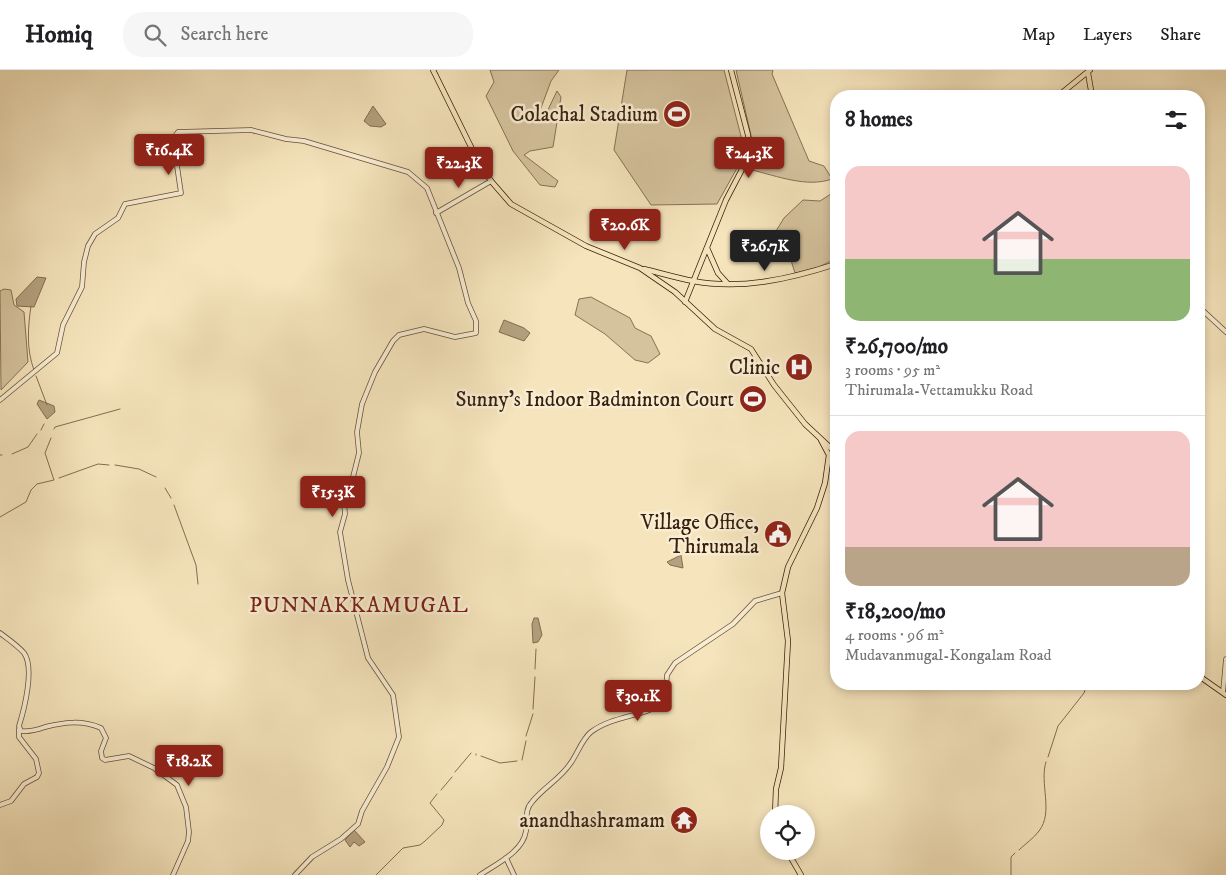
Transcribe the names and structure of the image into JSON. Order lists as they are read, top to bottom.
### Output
{
  "districts": ["PUNNAKKAMUGAL"],
  "places": {
    "sports": ["Colachal Stadium", "Sunny's Indoor Badminton Court"],
    "hospital": ["Clinic"],
    "public building": ["Village Office, Thirumala"],
    "temple": ["anandhashramam"]
  },
  "page": {
    "header": "Homiq",
    "search": "Search here",
    "nav": ["Map", "Layers", "Share"],
    "heading": "8 homes",
    "price": [
      "₹16.4K",
      "₹24.3K",
      "₹22.3K",
      "₹20.6K",
      "₹26.7K",
      "₹15.3K",
      "₹30.1K",
      "₹18.2K"
    ],
    "list": [
      {
        "name": "₹26,700/mo",
        "note": "3 rooms · 95 m² · Thirumala-Vettamukku Road"
      },
      {
        "name": "₹18,200/mo",
        "note": "4 rooms · 96 m² · Mudavanmugal-Kongalam Road"
      }
    ]
  }
}
